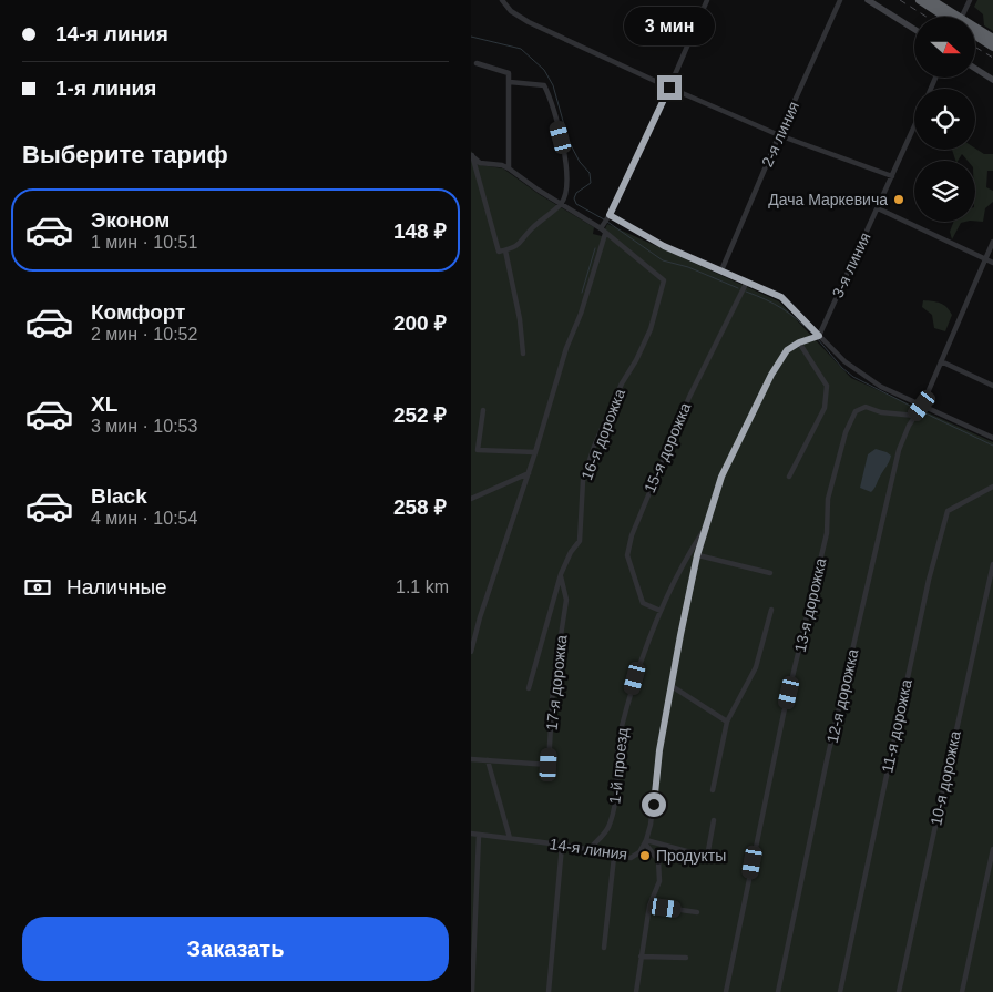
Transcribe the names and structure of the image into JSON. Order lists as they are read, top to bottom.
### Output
{
  "streets": {
    "street": [
      "2-я линия",
      "3-я линия",
      "16-я дорожка",
      "15-я дорожка",
      "13-я дорожка",
      "17-я дорожка",
      "12-я дорожка",
      "11-я дорожка",
      "1-й проезд",
      "10-я дорожка",
      "14-я линия"
    ]
  },
  "crossings": [
    ["3-я линия", "14-я линия"],
    ["16-я дорожка", "17-я дорожка"],
    ["15-я дорожка", "1-й проезд"],
    ["13-я дорожка", "12-я дорожка"],
    ["1-й проезд", "14-я линия"]
  ],
  "places": ["Дача Маркевича", "Продукты"],
  "north": "right",
  "page": {
    "banner": ["14-я линия", "1-я линия"],
    "bubble": "3 мин",
    "heading": "Выберите тариф",
    "list": [
      {
        "name": "Эконом",
        "note": "1 мин · 10:51",
        "value": "148 ₽"
      },
      {
        "name": "Комфорт",
        "note": "2 мин · 10:52",
        "value": "200 ₽"
      },
      {
        "name": "XL",
        "note": "3 мин · 10:53",
        "value": "252 ₽"
      },
      {
        "name": "Black",
        "note": "4 мин · 10:54",
        "value": "258 ₽"
      }
    ],
    "pay": ["Наличные", "1.1 km"],
    "buttons": "Заказать"
  }
}
